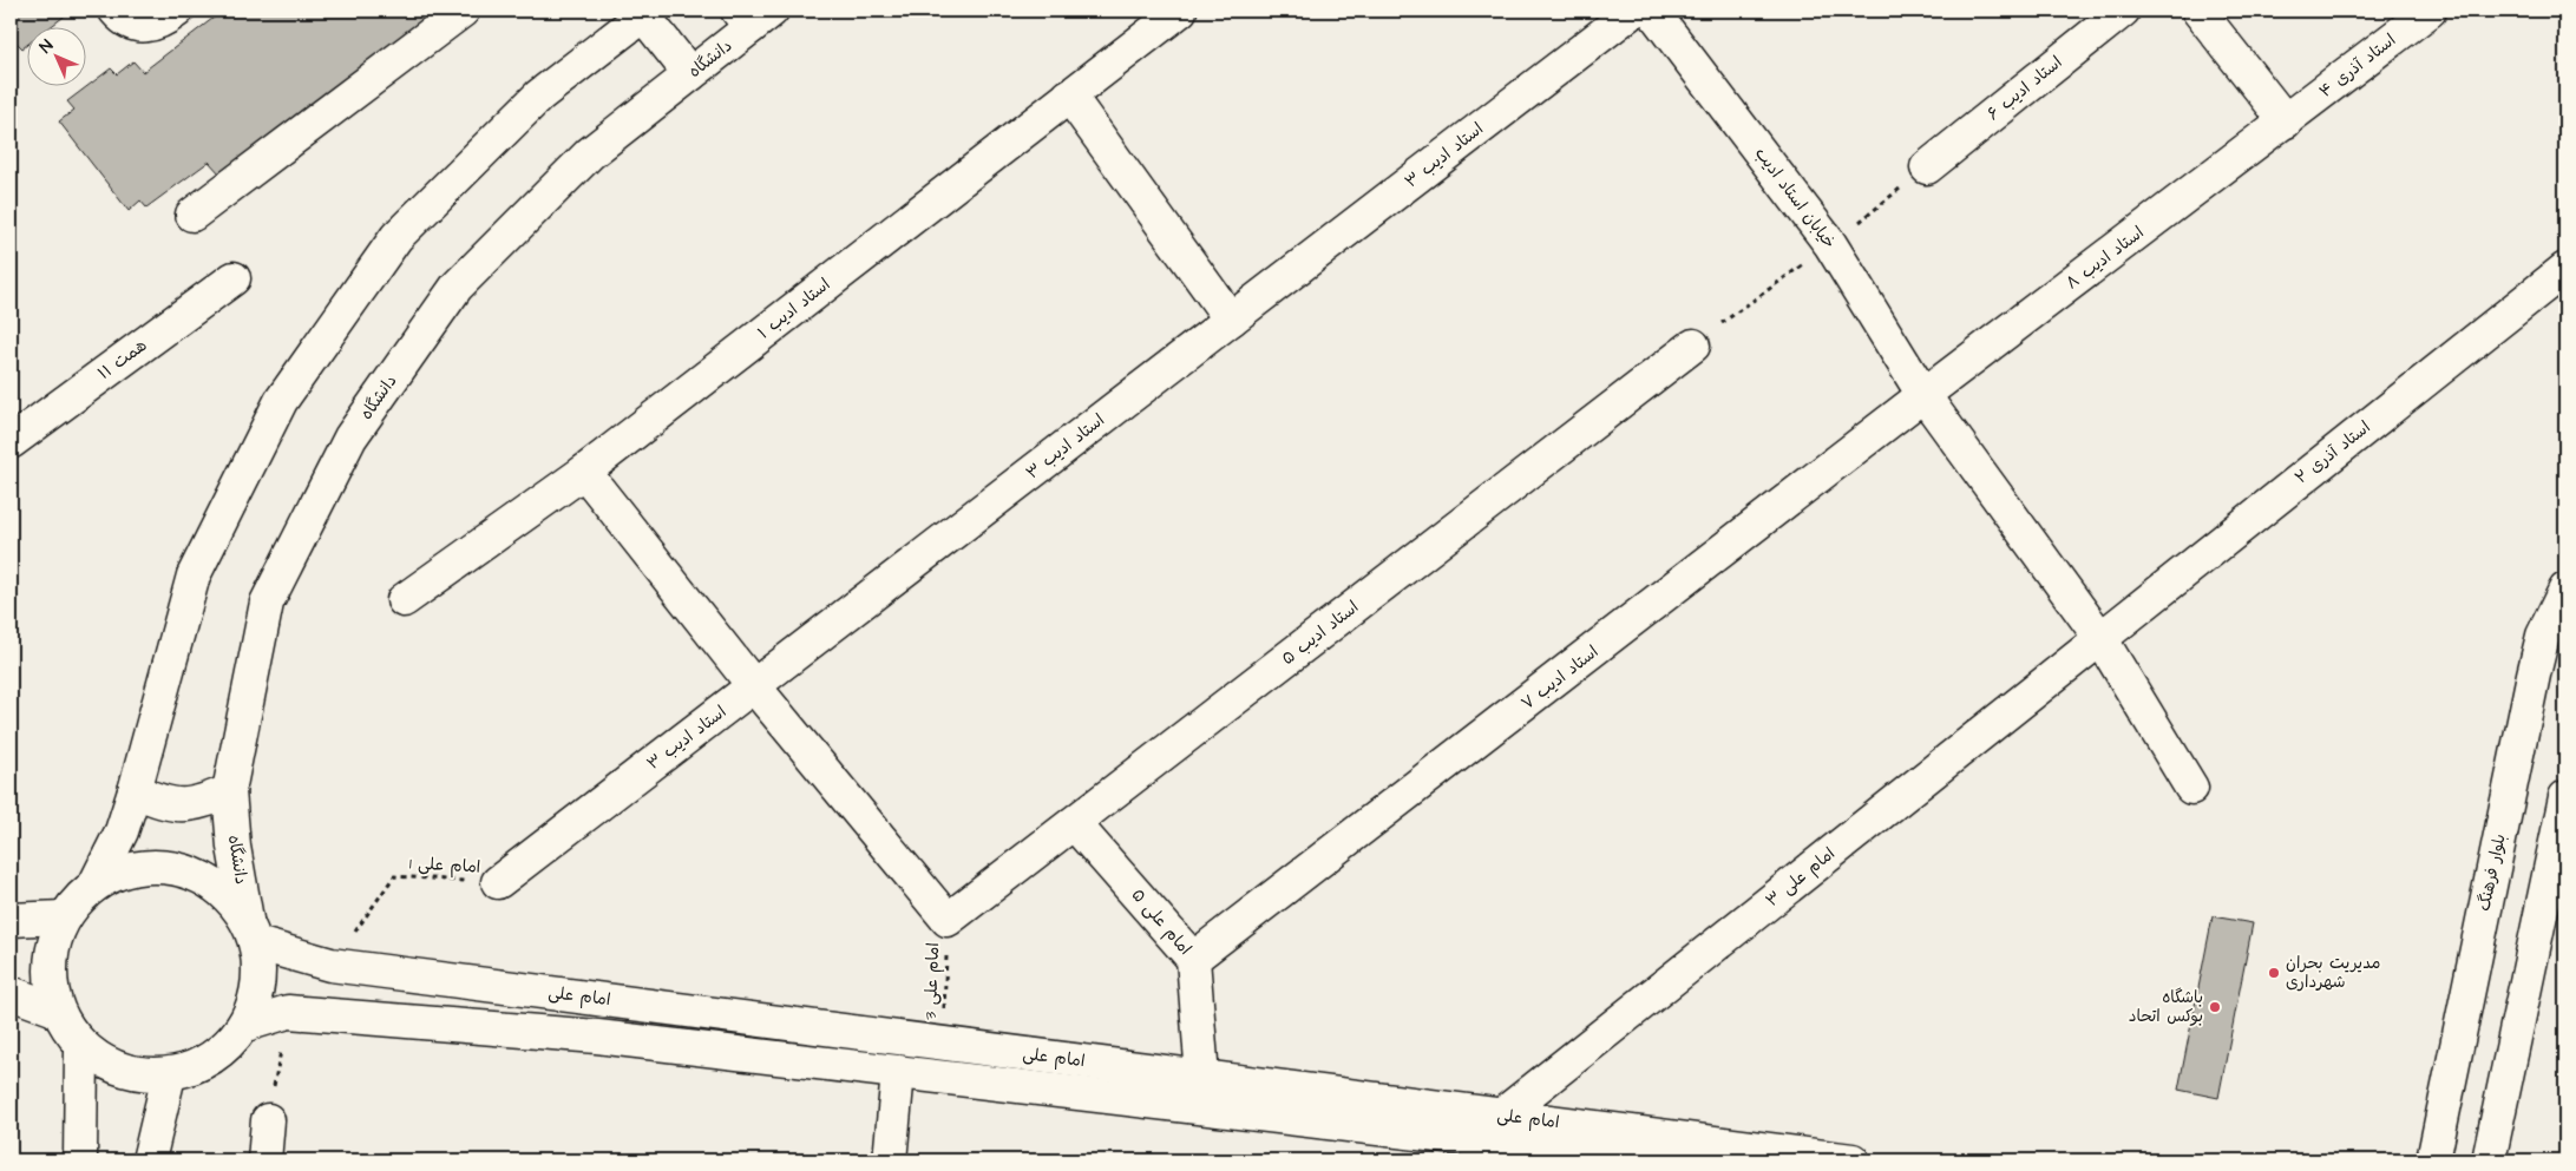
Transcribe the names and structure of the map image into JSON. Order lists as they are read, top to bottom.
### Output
{
  "streets": {
    "street": [
      "دانشگاه",
      "استاد آذری ۴",
      "استاد ادیب ۶",
      "استاد ادیب ۳",
      "خیابان استاد ادیب",
      "استاد ادیب ۸",
      "استاد ادیب ۱",
      "همت ۱۱",
      "استاد آذری ۲",
      "استاد ادیب ۵",
      "استاد ادیب ۷",
      "بلوار فرهنگ",
      "امام علی ۳",
      "امام علی ۵",
      "امام علی"
    ],
    "path": ["امام علی 1", "امام علی 3"]
  },
  "crossings": [
    ["دانشگاه", "امام علی"],
    ["استاد آذری ۴", "استاد ادیب ۸"],
    ["استاد ادیب ۳", "امام علی 1"],
    ["خیابان استاد ادیب", "استاد ادیب ۸"],
    ["خیابان استاد ادیب", "استاد آذری ۲"],
    ["خیابان استاد ادیب", "استاد ادیب ۷"],
    ["خیابان استاد ادیب", "امام علی ۳"],
    ["استاد ادیب ۸", "استاد ادیب ۷"],
    ["استاد آذری ۲", "امام علی ۳"],
    ["استاد ادیب ۵", "امام علی ۵"],
    ["استاد ادیب ۵", "امام علی 3"],
    ["استاد ادیب ۷", "امام علی ۵"],
    ["امام علی 1", "امام علی"],
    ["امام علی ۳", "امام علی"],
    ["امام علی ۵", "امام علی"],
    ["امام علی 3", "امام علی"]
  ],
  "places": ["مدیریت بحران شهرداری", "باشگاه بوکس اتحاد"],
  "north": "top left"
}
